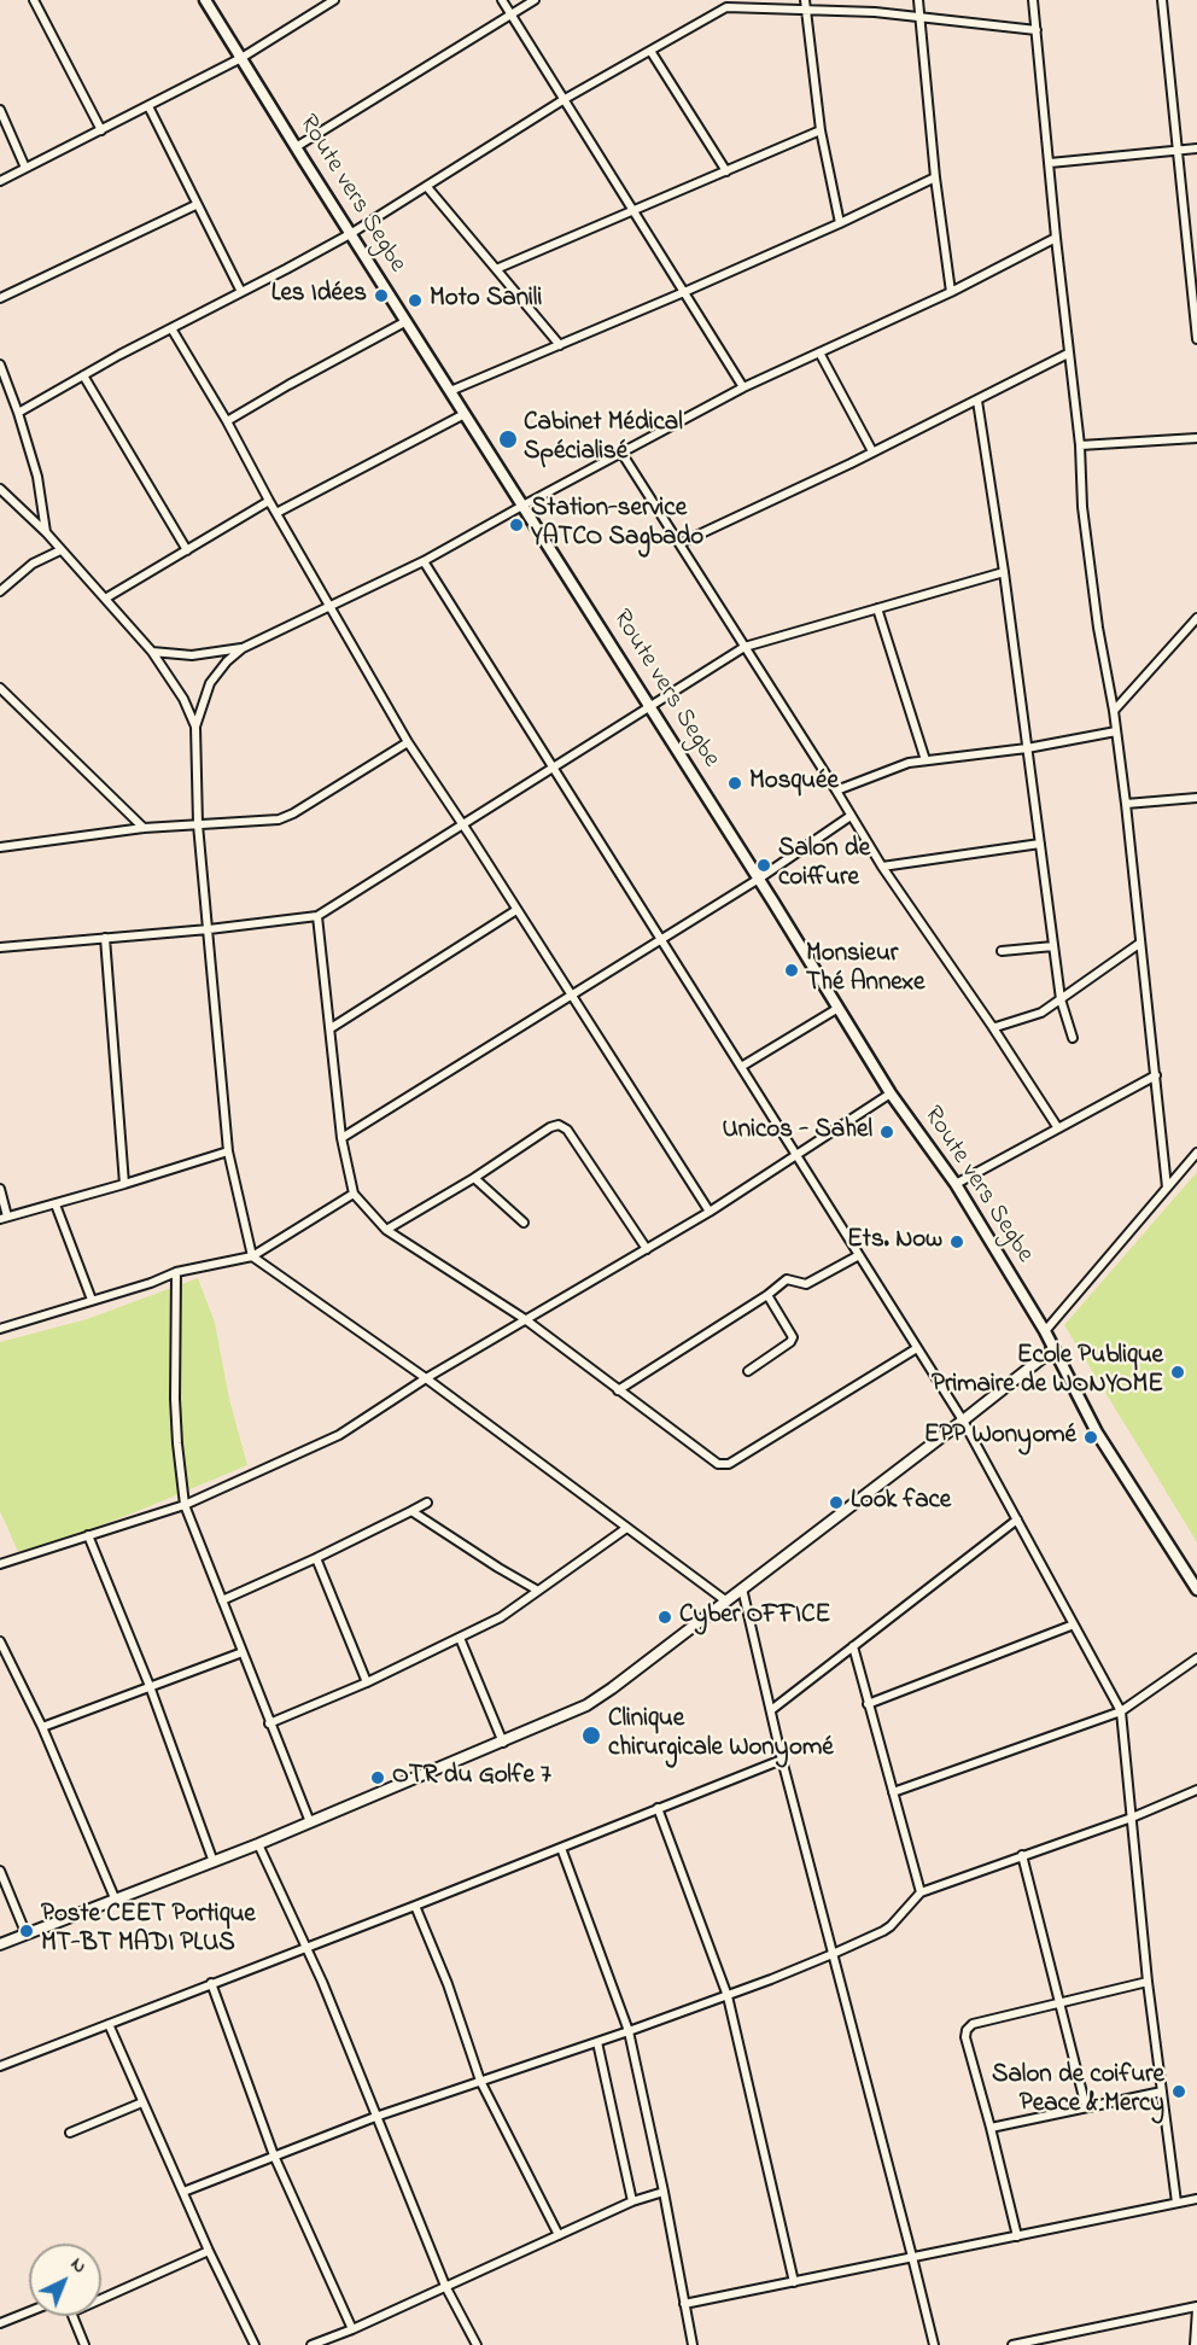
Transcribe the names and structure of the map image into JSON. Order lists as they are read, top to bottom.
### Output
{
  "streets": {
    "main road": ["Route vers Segbe"]
  },
  "places": [
    "Les Idées",
    "Moto Sanili",
    "Cabinet Médical Spécialisé",
    "Station-service YATCO Sagbado",
    "Mosquée",
    "Salon de coiffure",
    "Monsieur Thé Annexe",
    "Unicos - Sahel",
    "Ets. Now",
    "Ecole Publique Primaire de WONYOME",
    "EPP Wonyomé",
    "Look face",
    "Cyber OFFICE",
    "Clinique chirurgicale Wonyomé",
    "OTR du Golfe 7",
    "Poste CEET Portique MT-BT MADI PLUS",
    "Salon de coifure Peace & Mercy"
  ],
  "north": "top right"
}
